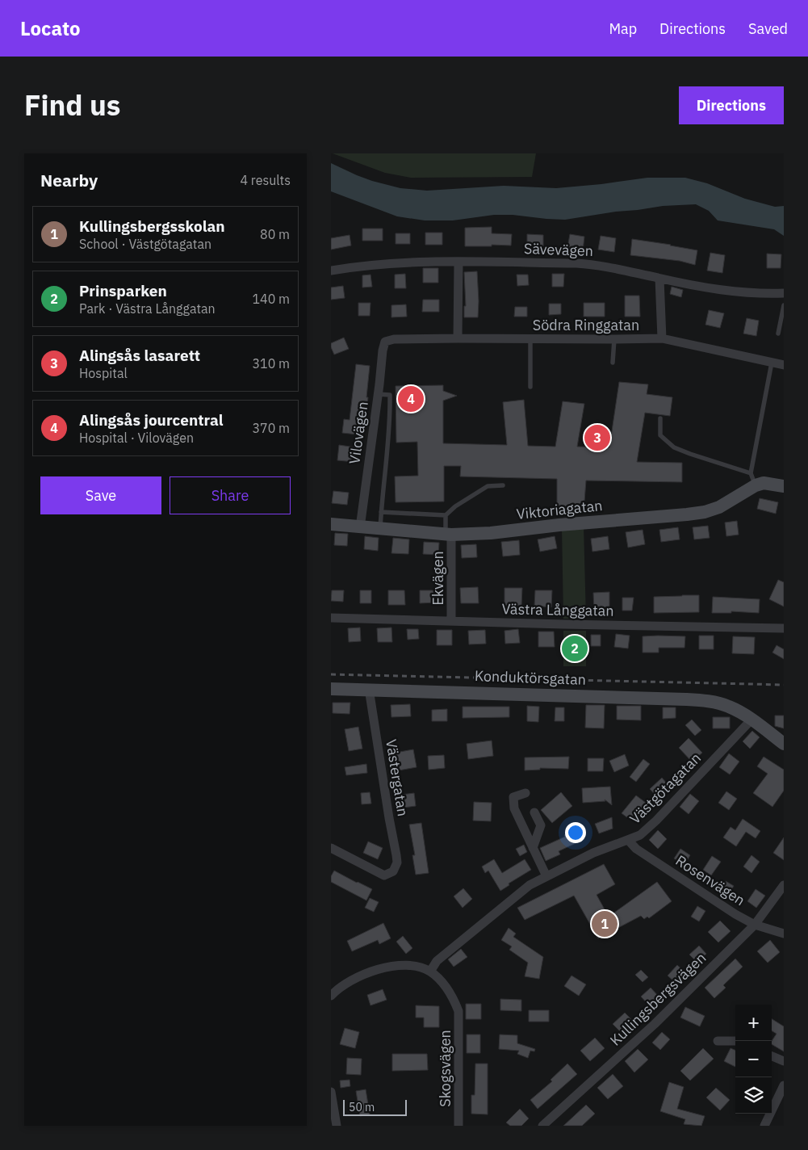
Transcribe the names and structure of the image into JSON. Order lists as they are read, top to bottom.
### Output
{
  "streets": {
    "street": [
      "Sävevägen",
      "Södra Ringgatan",
      "Vilovägen",
      "Viktoriagatan",
      "Ekvägen",
      "Västra Långgatan",
      "Konduktörsgatan",
      "Västergatan",
      "Västgötagatan",
      "Rosenvägen",
      "Kullingsbergsvägen",
      "Skogsvägen"
    ]
  },
  "crossings": [
    ["Södra Ringgatan", "Vilovägen"],
    ["Vilovägen", "Viktoriagatan"],
    ["Viktoriagatan", "Ekvägen"],
    ["Ekvägen", "Västra Långgatan"],
    ["Konduktörsgatan", "Västergatan"],
    ["Konduktörsgatan", "Västgötagatan"],
    ["Västgötagatan", "Rosenvägen"],
    ["Västgötagatan", "Skogsvägen"],
    ["Rosenvägen", "Kullingsbergsvägen"]
  ],
  "scale_bar": "50 m",
  "page": {
    "header": "Locato",
    "nav": ["Map", "Directions", "Saved"],
    "title": "Find us",
    "buttons": [
      "Directions",
      ["Save", "Share"]
    ],
    "heading": ["Nearby", "4 results"],
    "list": [
      {
        "mark": "1",
        "name": "Kullingsbergsskolan",
        "note": "School · Västgötagatan",
        "value": "80 m"
      },
      {
        "mark": "2",
        "name": "Prinsparken",
        "note": "Park · Västra Långgatan",
        "value": "140 m"
      },
      {
        "mark": "3",
        "name": "Alingsås lasarett",
        "note": "Hospital",
        "value": "310 m"
      },
      {
        "mark": "4",
        "name": "Alingsås jourcentral",
        "note": "Hospital · Vilovägen",
        "value": "370 m"
      }
    ],
    "pins": [
      "4",
      "3",
      "2",
      "1"
    ],
    "map_buttons": ["+", "−"],
    "scale": "50 m"
  }
}
